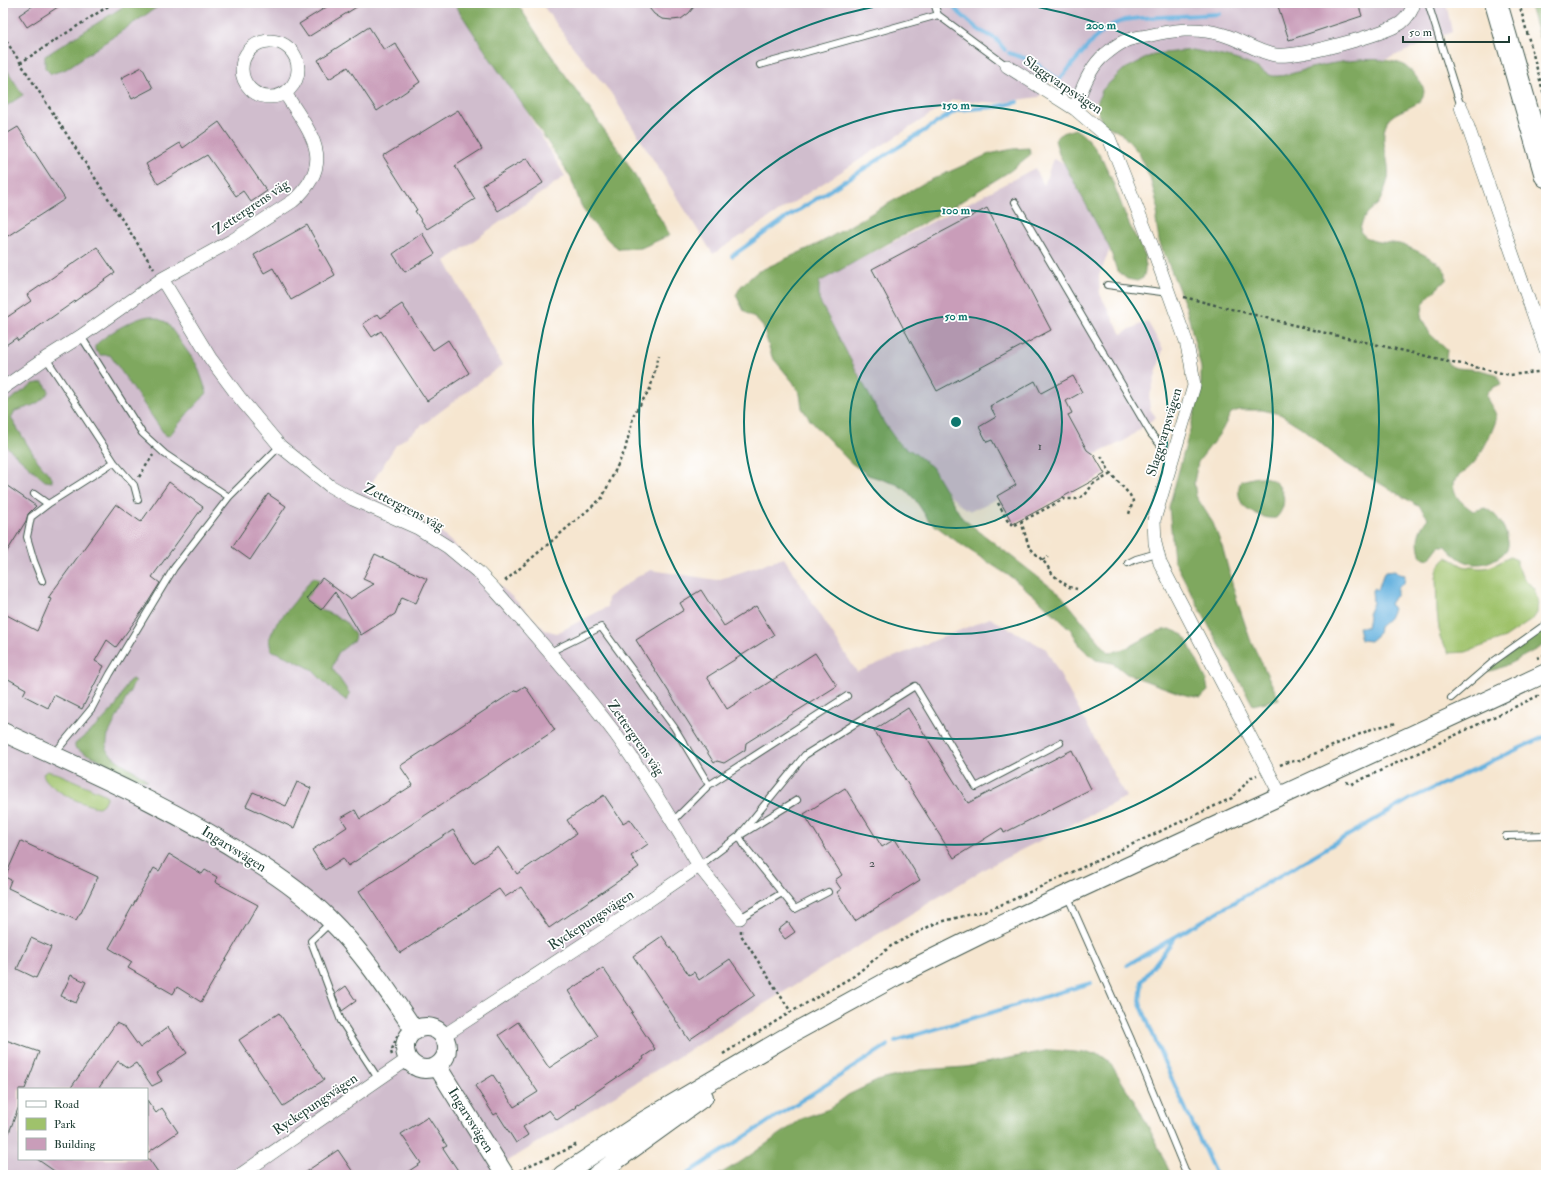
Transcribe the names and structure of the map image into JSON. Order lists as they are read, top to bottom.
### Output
{
  "streets": {
    "main road": ["Ingarvsvägen"],
    "street": ["Slaggvarpsvägen", "Zettergrens väg", "Ryckepungsvägen"]
  },
  "crossings": [
    ["Zettergrens väg", "Ryckepungsvägen"],
    ["Ingarvsvägen", "Ryckepungsvägen"]
  ],
  "house_numbers": ["1", "2"],
  "legend": ["Road", "Park", "Building"],
  "scale_bar": "50 m",
  "rings": [
    "200 m",
    "150 m",
    "100 m",
    "50 m"
  ]
}
